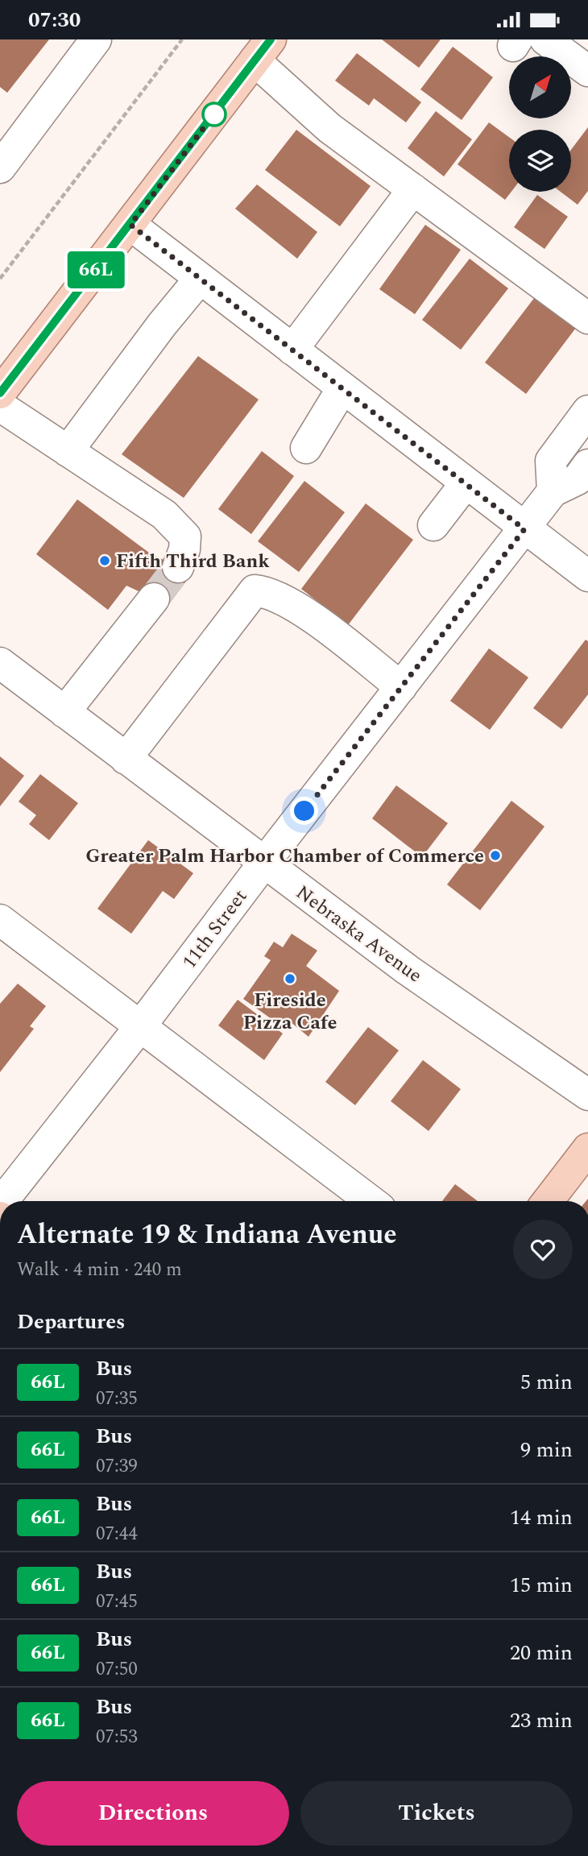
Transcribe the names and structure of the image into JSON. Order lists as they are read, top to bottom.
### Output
{
  "streets": {
    "street": ["11th Street", "Nebraska Avenue"]
  },
  "crossings": [
    ["11th Street", "Nebraska Avenue"]
  ],
  "places": ["Fifth Third Bank", "Greater Palm Harbor Chamber of Commerce", "Fireside Pizza Cafe"],
  "lines": ["bus line 66L"],
  "north": "top right",
  "page": {
    "status": "07:30",
    "on_map": "66L",
    "heading": [
      ["Alternate 19 & Indiana Avenue", "Walk · 4 min · 240 m"],
      "Departures"
    ],
    "list": [
      {
        "mark": "66L",
        "name": "Bus",
        "note": "07:35",
        "value": "5 min"
      },
      {
        "mark": "66L",
        "name": "Bus",
        "note": "07:39",
        "value": "9 min"
      },
      {
        "mark": "66L",
        "name": "Bus",
        "note": "07:44",
        "value": "14 min"
      },
      {
        "mark": "66L",
        "name": "Bus",
        "note": "07:45",
        "value": "15 min"
      },
      {
        "mark": "66L",
        "name": "Bus",
        "note": "07:50",
        "value": "20 min"
      },
      {
        "mark": "66L",
        "name": "Bus",
        "note": "07:53",
        "value": "23 min"
      }
    ],
    "buttons": ["Directions", "Tickets"]
  }
}
